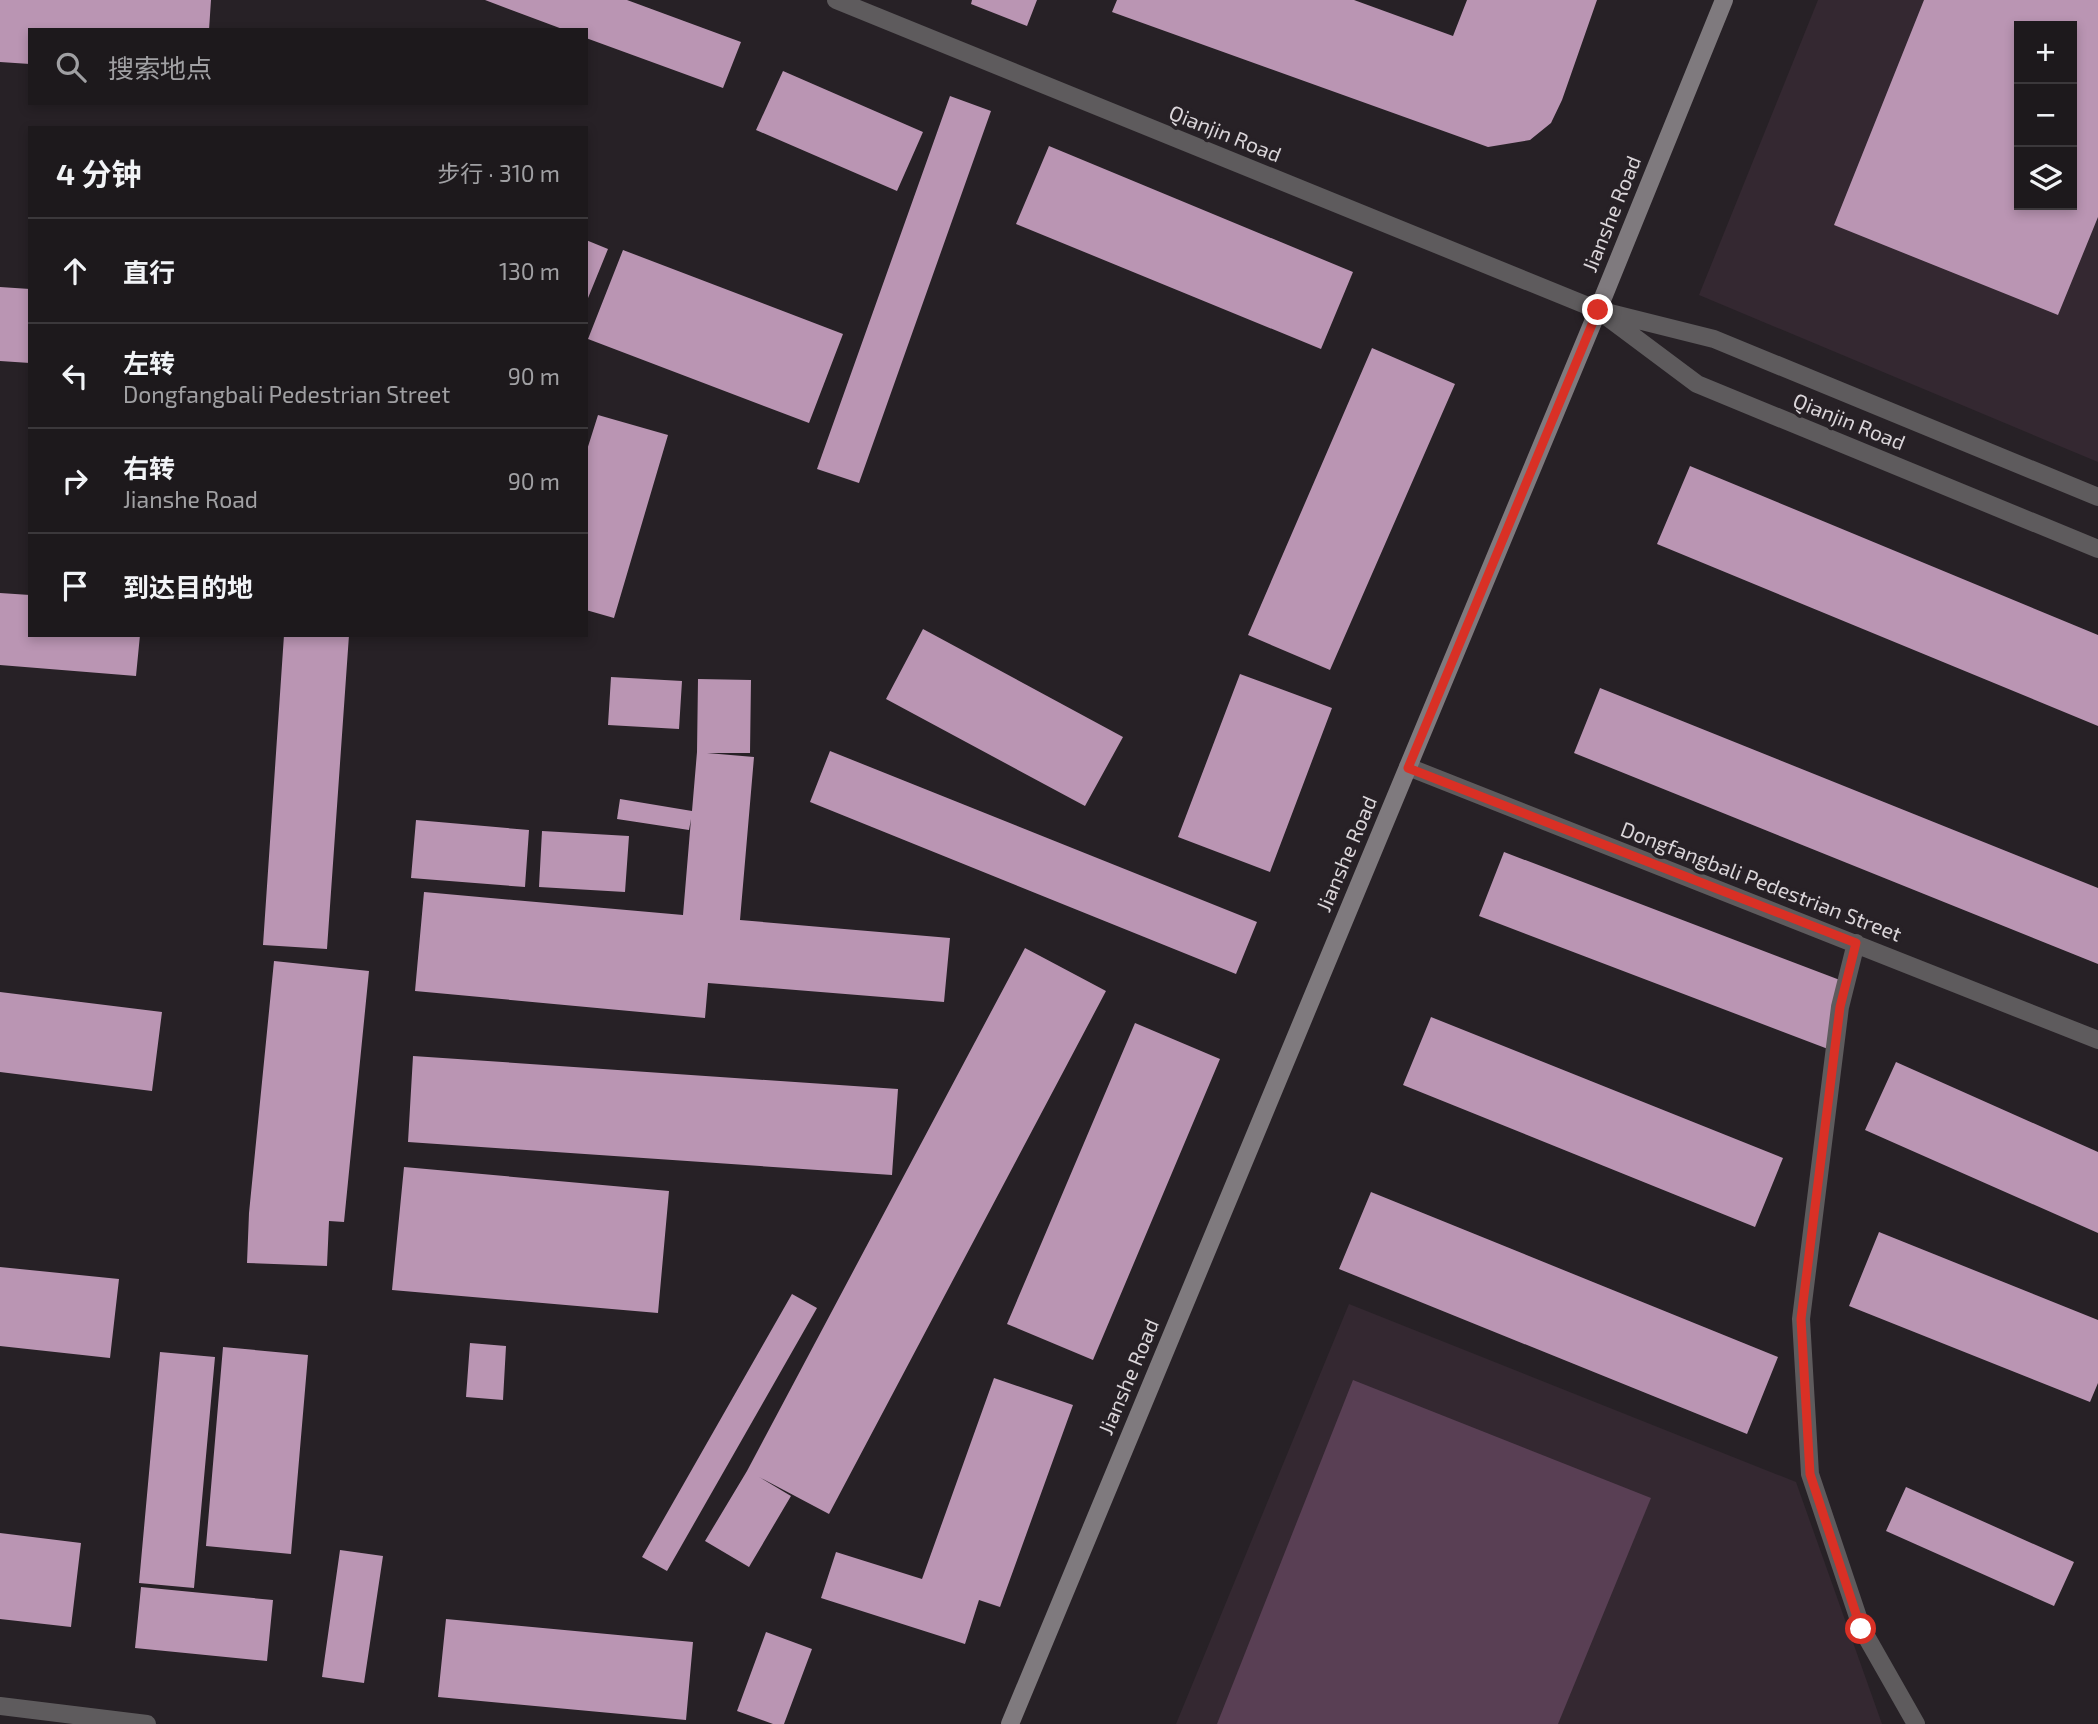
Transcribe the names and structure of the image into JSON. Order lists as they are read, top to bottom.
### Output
{
  "streets": {
    "street": ["Qianjin Road", "Jianshe Road", "Dongfangbali Pedestrian Street"]
  },
  "crossings": [
    ["Qianjin Road", "Jianshe Road"],
    ["Jianshe Road", "Dongfangbali Pedestrian Street"]
  ],
  "page": {
    "map_buttons": ["+", "−"],
    "search": "搜索地点",
    "heading": ["4 分钟", "步行 · 310 m"],
    "list": [
      ["直行", "130 m"],
      ["左转", "Dongfangbali Pedestrian Street", "90 m"],
      ["右转", "Jianshe Road", "90 m"],
      "到达目的地"
    ]
  }
}
